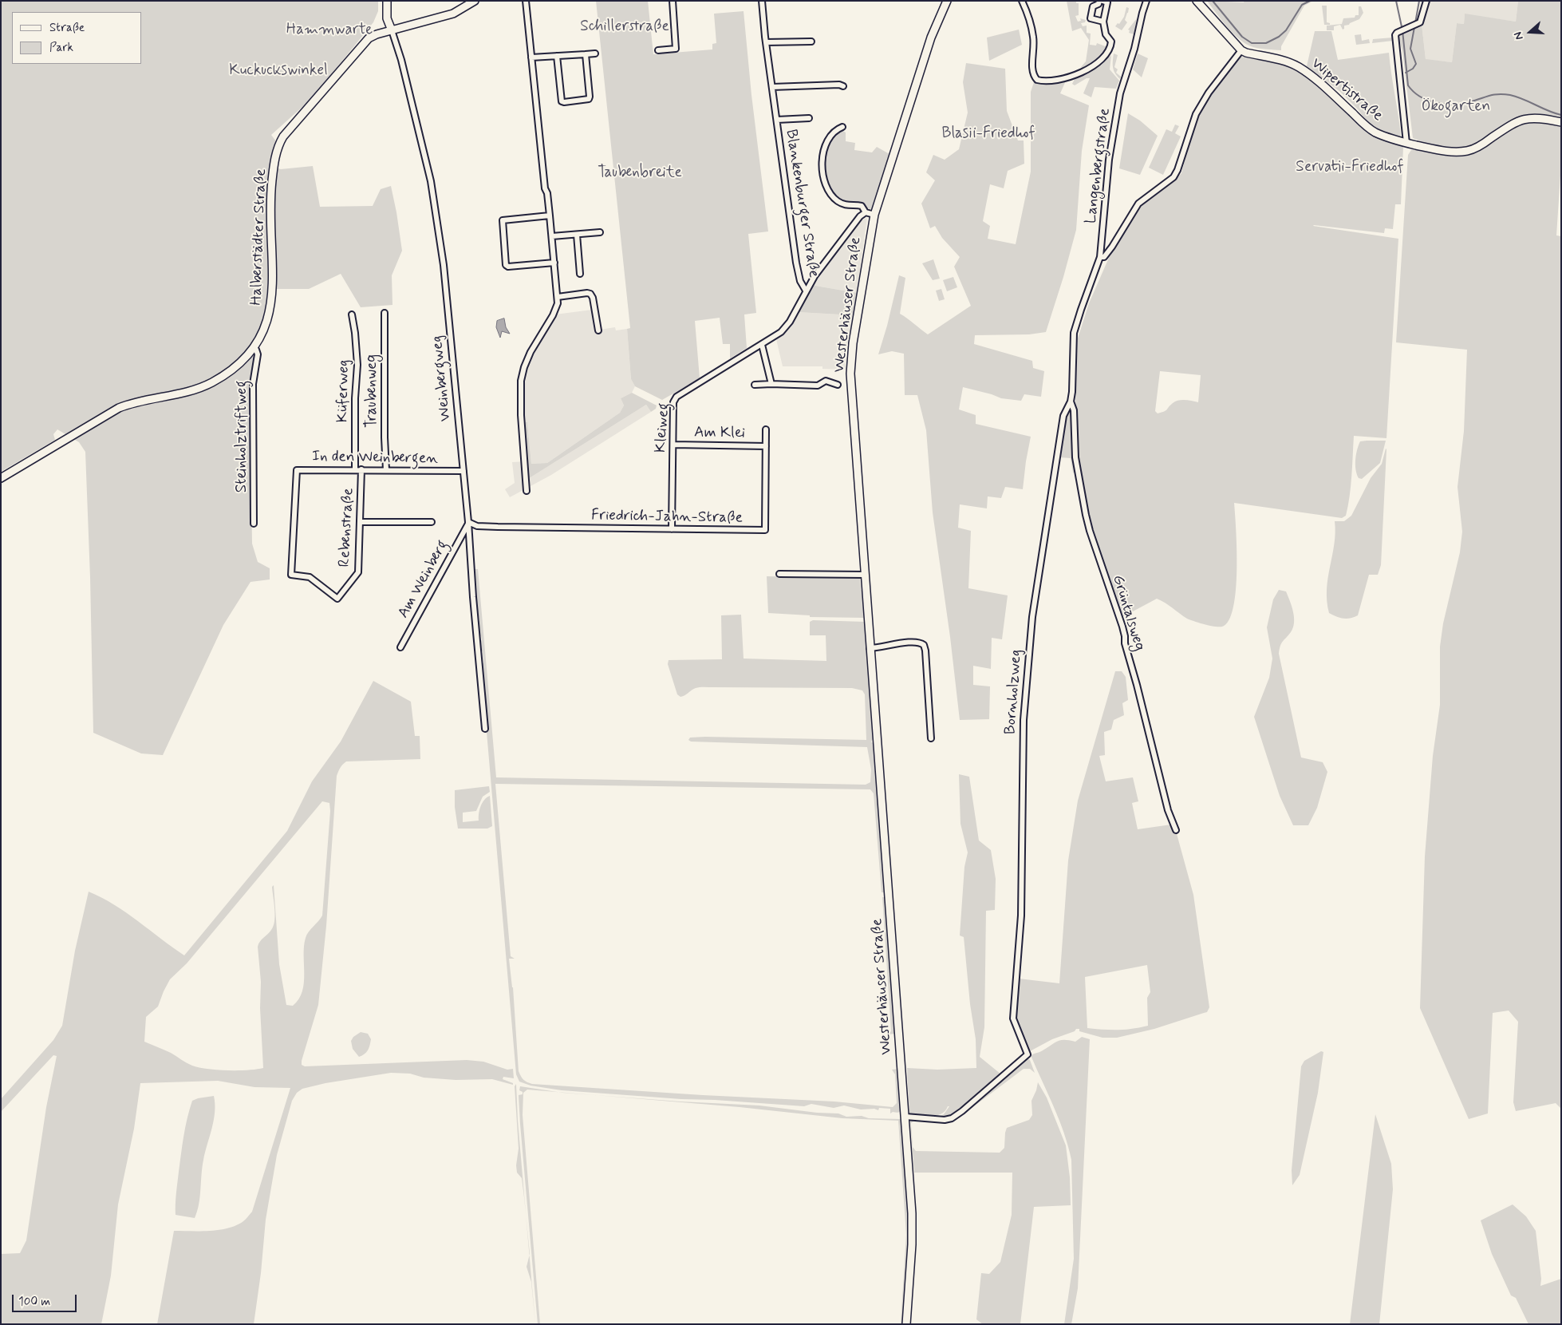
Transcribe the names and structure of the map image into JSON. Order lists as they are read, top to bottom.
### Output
{
  "streets": {
    "main road": ["Wipertistraße", "Halberstädter Straße", "Westerhäuser Straße"],
    "street": [
      "Langenbergstraße",
      "Blankenburger Straße",
      "Weinbergweg",
      "Küferweg",
      "Traubenweg",
      "Kleiweg",
      "Am Klei",
      "Steinholztriftweg",
      "In den Weinbergen",
      "Friedrich-Jahn-Straße",
      "Rebenstraße",
      "Am Weinberg",
      "Grüntalsweg",
      "Bornholzweg"
    ]
  },
  "crossings": [
    ["Langenbergstraße", "Bornholzweg"],
    ["Blankenburger Straße", "Westerhäuser Straße"],
    ["Blankenburger Straße", "Kleiweg"],
    ["Halberstädter Straße", "Steinholztriftweg"],
    ["Westerhäuser Straße", "Bornholzweg"],
    ["Weinbergweg", "In den Weinbergen"],
    ["Weinbergweg", "Friedrich-Jahn-Straße"],
    ["Weinbergweg", "Am Weinberg"],
    ["Küferweg", "In den Weinbergen"],
    ["Traubenweg", "In den Weinbergen"],
    ["Kleiweg", "Am Klei"],
    ["Kleiweg", "Friedrich-Jahn-Straße"],
    ["Am Klei", "Friedrich-Jahn-Straße"],
    ["In den Weinbergen", "Rebenstraße"],
    ["Friedrich-Jahn-Straße", "Am Weinberg"],
    ["Grüntalsweg", "Bornholzweg"]
  ],
  "parks": [
    "Schillerstraße",
    "Hammwarte",
    "Kuckuckswinkel",
    "Ökogarten",
    "Blasii-Friedhof",
    "Servatii-Friedhof",
    "Taubenbreite"
  ],
  "legend": ["Straße", "Park"],
  "scale_bar": "100 m",
  "north": "left"
}
